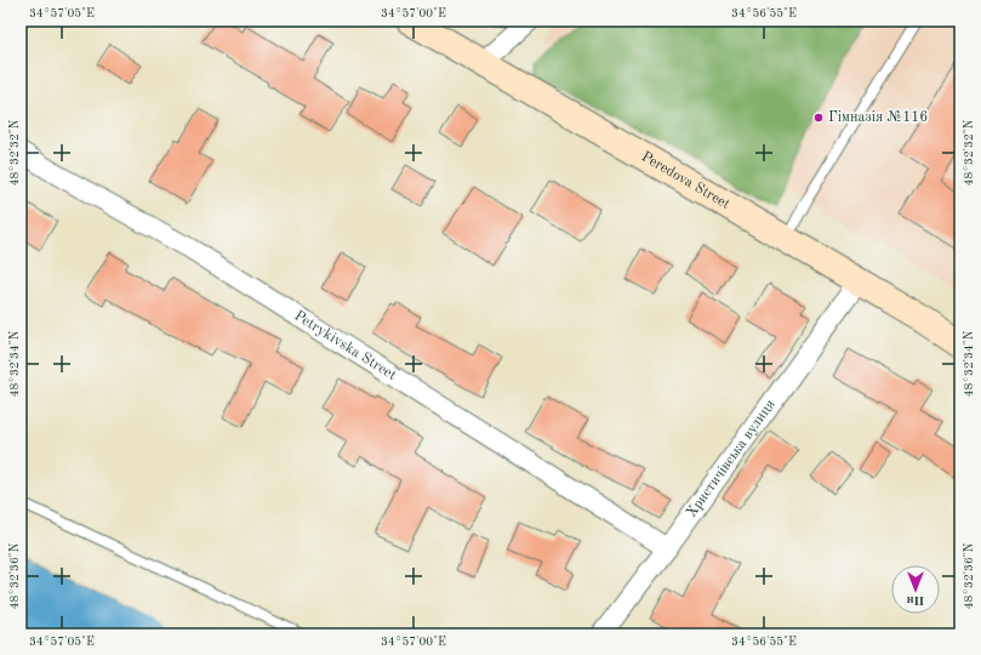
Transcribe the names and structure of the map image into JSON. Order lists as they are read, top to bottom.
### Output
{
  "streets": {
    "street": ["Peredova Street", "Petrykivska Street", "Христичівська вулиця"]
  },
  "crossings": [
    ["Peredova Street", "Христичівська вулиця"],
    ["Petrykivska Street", "Христичівська вулиця"]
  ],
  "places": ["Гімназія №116"],
  "north": "bottom",
  "coordinates": [
    "34°57'05\"E",
    "34°57'00\"E",
    "34°56'55\"E",
    "48°32'32\"N",
    "48°32'34\"N",
    "48°32'36\"N"
  ]
}
